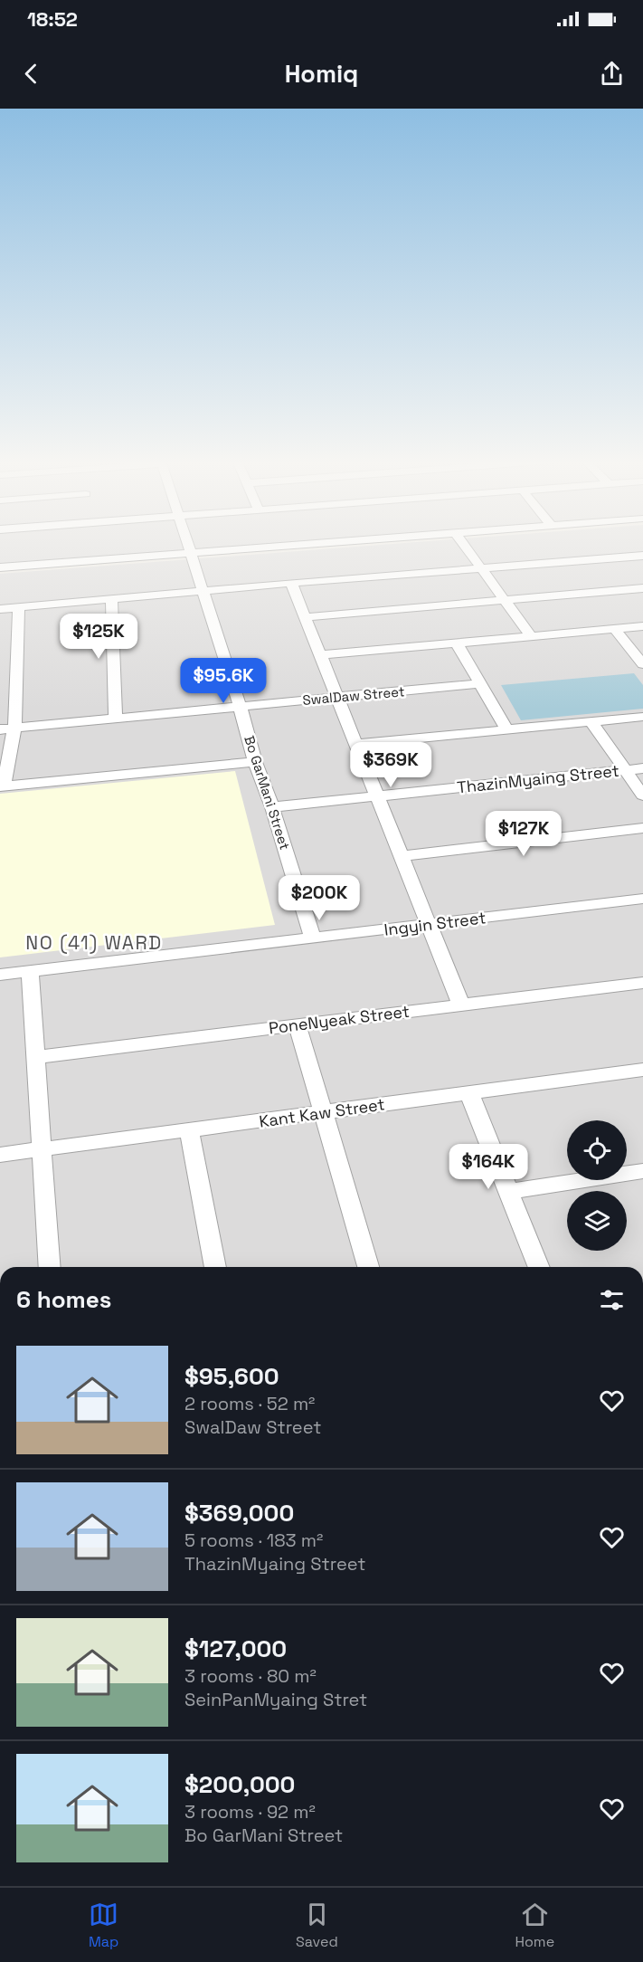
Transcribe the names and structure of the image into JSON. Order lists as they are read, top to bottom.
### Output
{
  "streets": {
    "street": [
      "SwalDaw Street",
      "ThazinMyaing Street",
      "Bo GarMani Street",
      "Ingyin Street",
      "PoneNyeak Street",
      "Kant Kaw Street"
    ]
  },
  "crossings": [
    ["SwalDaw Street", "Bo GarMani Street"],
    ["ThazinMyaing Street", "Bo GarMani Street"],
    ["Bo GarMani Street", "Ingyin Street"]
  ],
  "districts": ["NO (41) WARD"],
  "page": {
    "status": "18:52",
    "header": "Homiq",
    "price": [
      "$125K",
      "$95.6K",
      "$369K",
      "$127K",
      "$200K",
      "$164K"
    ],
    "heading": "6 homes",
    "list": [
      {
        "name": "$95,600",
        "note": "2 rooms · 52 m² · SwalDaw Street"
      },
      {
        "name": "$369,000",
        "note": "5 rooms · 183 m² · ThazinMyaing Street"
      },
      {
        "name": "$127,000",
        "note": "3 rooms · 80 m² · SeinPanMyaing Stret"
      },
      {
        "name": "$200,000",
        "note": "3 rooms · 92 m² · Bo GarMani Street"
      }
    ],
    "tabs": ["Map", "Saved", "Home"]
  }
}
